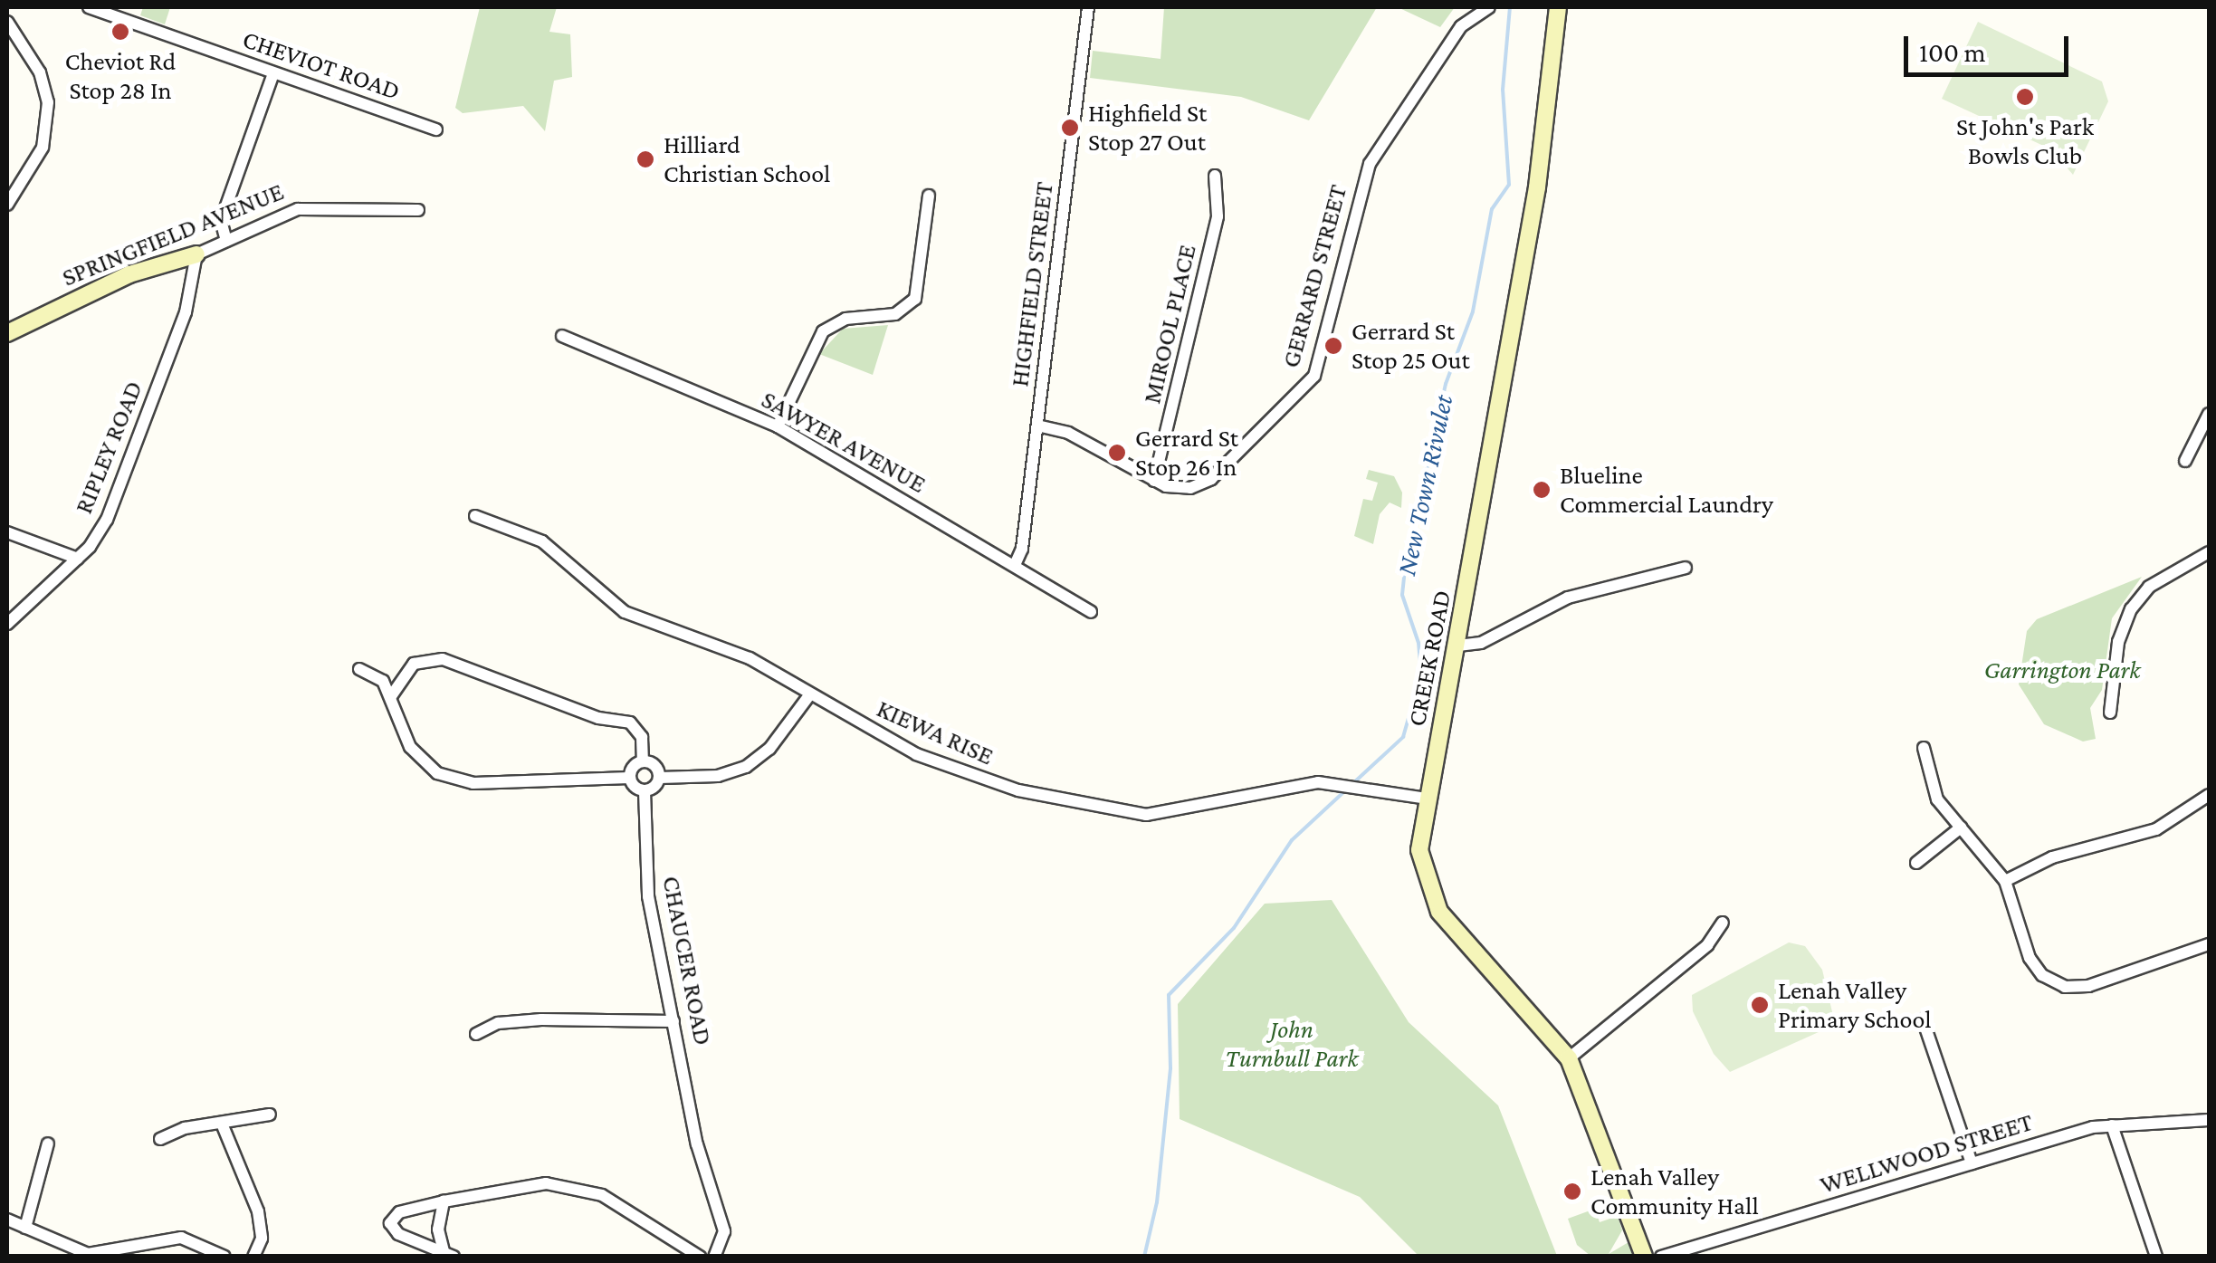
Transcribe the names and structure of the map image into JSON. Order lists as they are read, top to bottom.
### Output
{
  "streets": {
    "street": [
      "CHEVIOT ROAD",
      "SPRINGFIELD AVENUE",
      "GERRARD STREET",
      "HIGHFIELD STREET",
      "MIROOL PLACE",
      "SAWYER AVENUE",
      "RIPLEY ROAD",
      "CREEK ROAD",
      "KIEWA RISE",
      "CHAUCER ROAD",
      "WELLWOOD STREET"
    ]
  },
  "crossings": [
    ["SPRINGFIELD AVENUE", "RIPLEY ROAD"],
    ["GERRARD STREET", "HIGHFIELD STREET"],
    ["GERRARD STREET", "MIROOL PLACE"],
    ["HIGHFIELD STREET", "SAWYER AVENUE"],
    ["CREEK ROAD", "KIEWA RISE"]
  ],
  "water": ["New Town Rivulet"],
  "parks": ["Garrington Park", "John Turnbull Park"],
  "places": [
    "Cheviot Rd Stop 28 In",
    "St John's Park Bowls Club",
    "Highfield St Stop 27 Out",
    "Hilliard Christian School",
    "Gerrard St Stop 25 Out",
    "Gerrard St Stop 26 In",
    "Blueline Commercial Laundry",
    "Lenah Valley Primary School",
    "Lenah Valley Community Hall"
  ],
  "scale_bar": "100 m"
}
